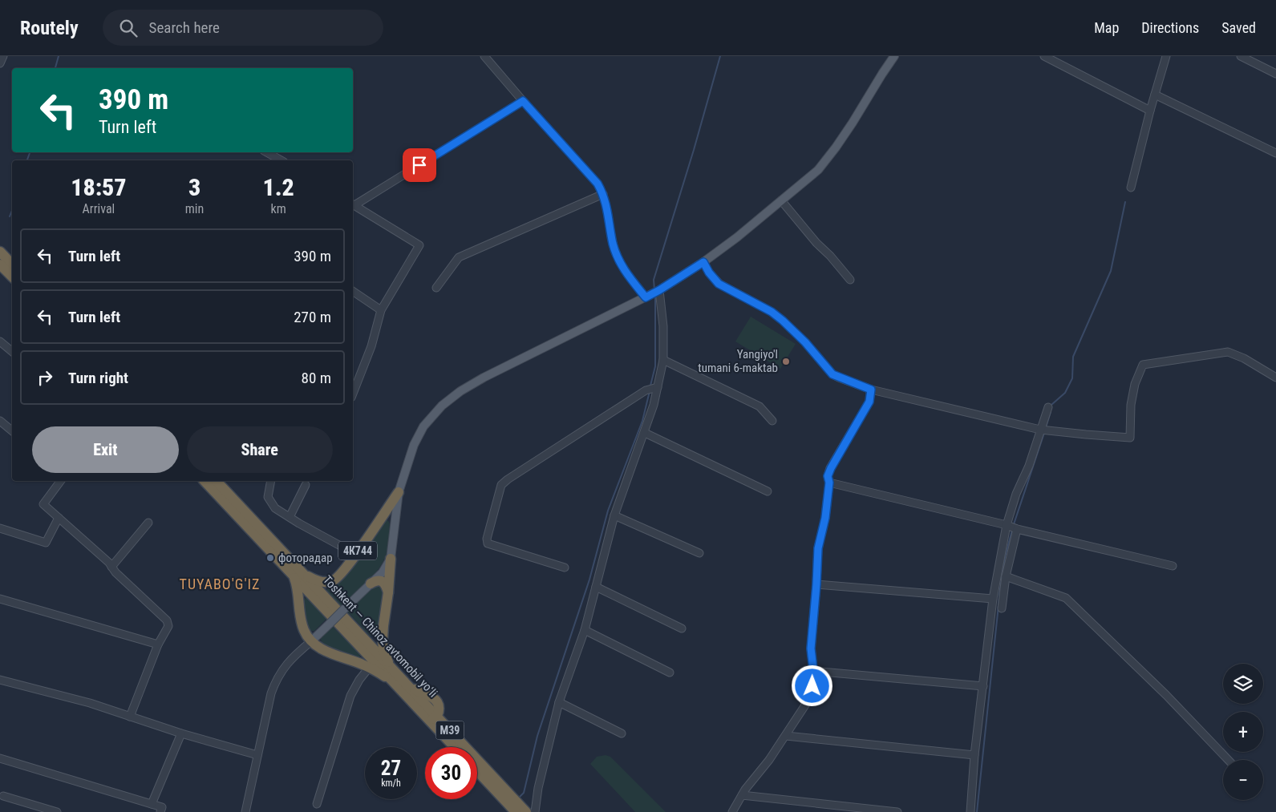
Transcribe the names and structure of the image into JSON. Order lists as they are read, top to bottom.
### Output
{
  "streets": {
    "highway": ["4К744", "Toshkent — Chinoz avtomobil yoʻli", "M39"]
  },
  "crossings": [
    ["4К744", "Toshkent — Chinoz avtomobil yoʻli"]
  ],
  "districts": ["TUYABO'G'IZ"],
  "places": ["Yangiyo'l tumani 6-maktab", "фоторадар"],
  "page": {
    "header": "Routely",
    "search": "Search here",
    "nav": ["Map", "Directions", "Saved"],
    "turn": ["390 m", "Turn left"],
    "eta": [
      "18:57",
      "Arrival",
      "3",
      "min",
      "1.2",
      "km"
    ],
    "list": [
      {
        "name": "Turn left",
        "value": "390 m"
      },
      {
        "name": "Turn left",
        "value": "270 m"
      },
      {
        "name": "Turn right",
        "value": "80 m"
      }
    ],
    "buttons": ["Exit", "Share"],
    "map_buttons": ["+", "−"],
    "speed": "27 km/h",
    "limit": "30"
  }
}
